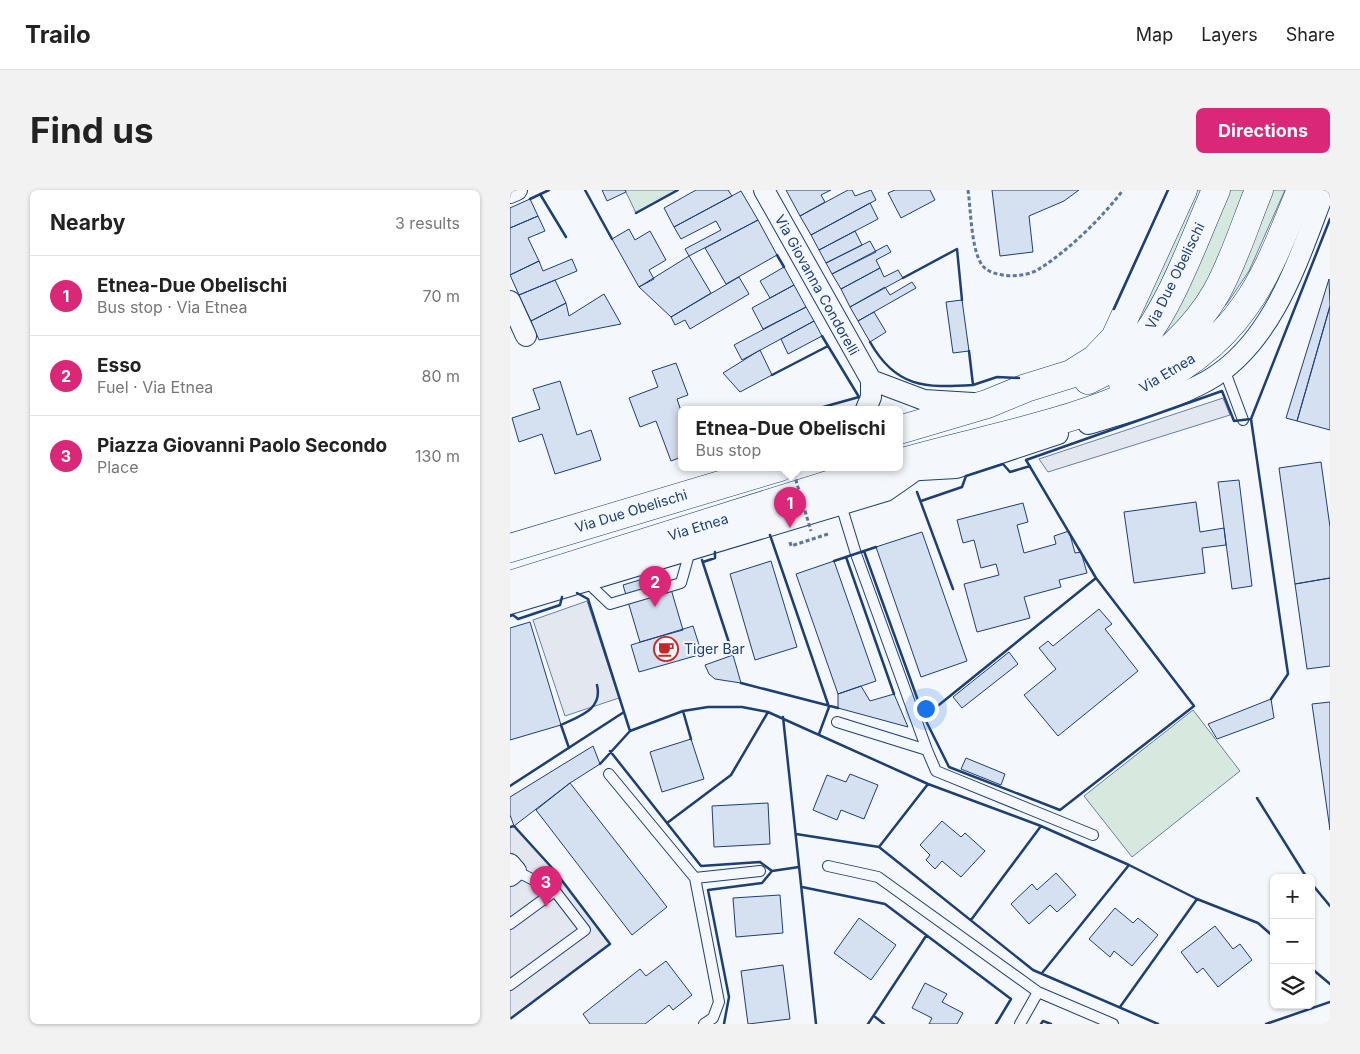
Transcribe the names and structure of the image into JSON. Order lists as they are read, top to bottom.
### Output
{
  "streets": {
    "main road": ["Via Due Obelischi", "Via Etnea"],
    "street": ["Via Giovanna Condorelli"]
  },
  "crossings": [
    ["Via Due Obelischi", "Via Etnea"]
  ],
  "places": {
    "cafe": ["Tiger Bar"]
  },
  "page": {
    "header": "Trailo",
    "nav": ["Map", "Layers", "Share"],
    "buttons": "Directions",
    "title": "Find us",
    "heading": ["Nearby", "3 results"],
    "list": [
      {
        "mark": "1",
        "name": "Etnea-Due Obelischi",
        "note": "Bus stop · Via Etnea",
        "value": "70 m"
      },
      {
        "mark": "2",
        "name": "Esso",
        "note": "Fuel · Via Etnea",
        "value": "80 m"
      },
      {
        "mark": "3",
        "name": "Piazza Giovanni Paolo Secondo",
        "note": "Place",
        "value": "130 m"
      }
    ],
    "popup": ["Etnea-Due Obelischi", "Bus stop"],
    "pins": ["1", "2", "3"],
    "map_buttons": ["+", "−"]
  }
}
